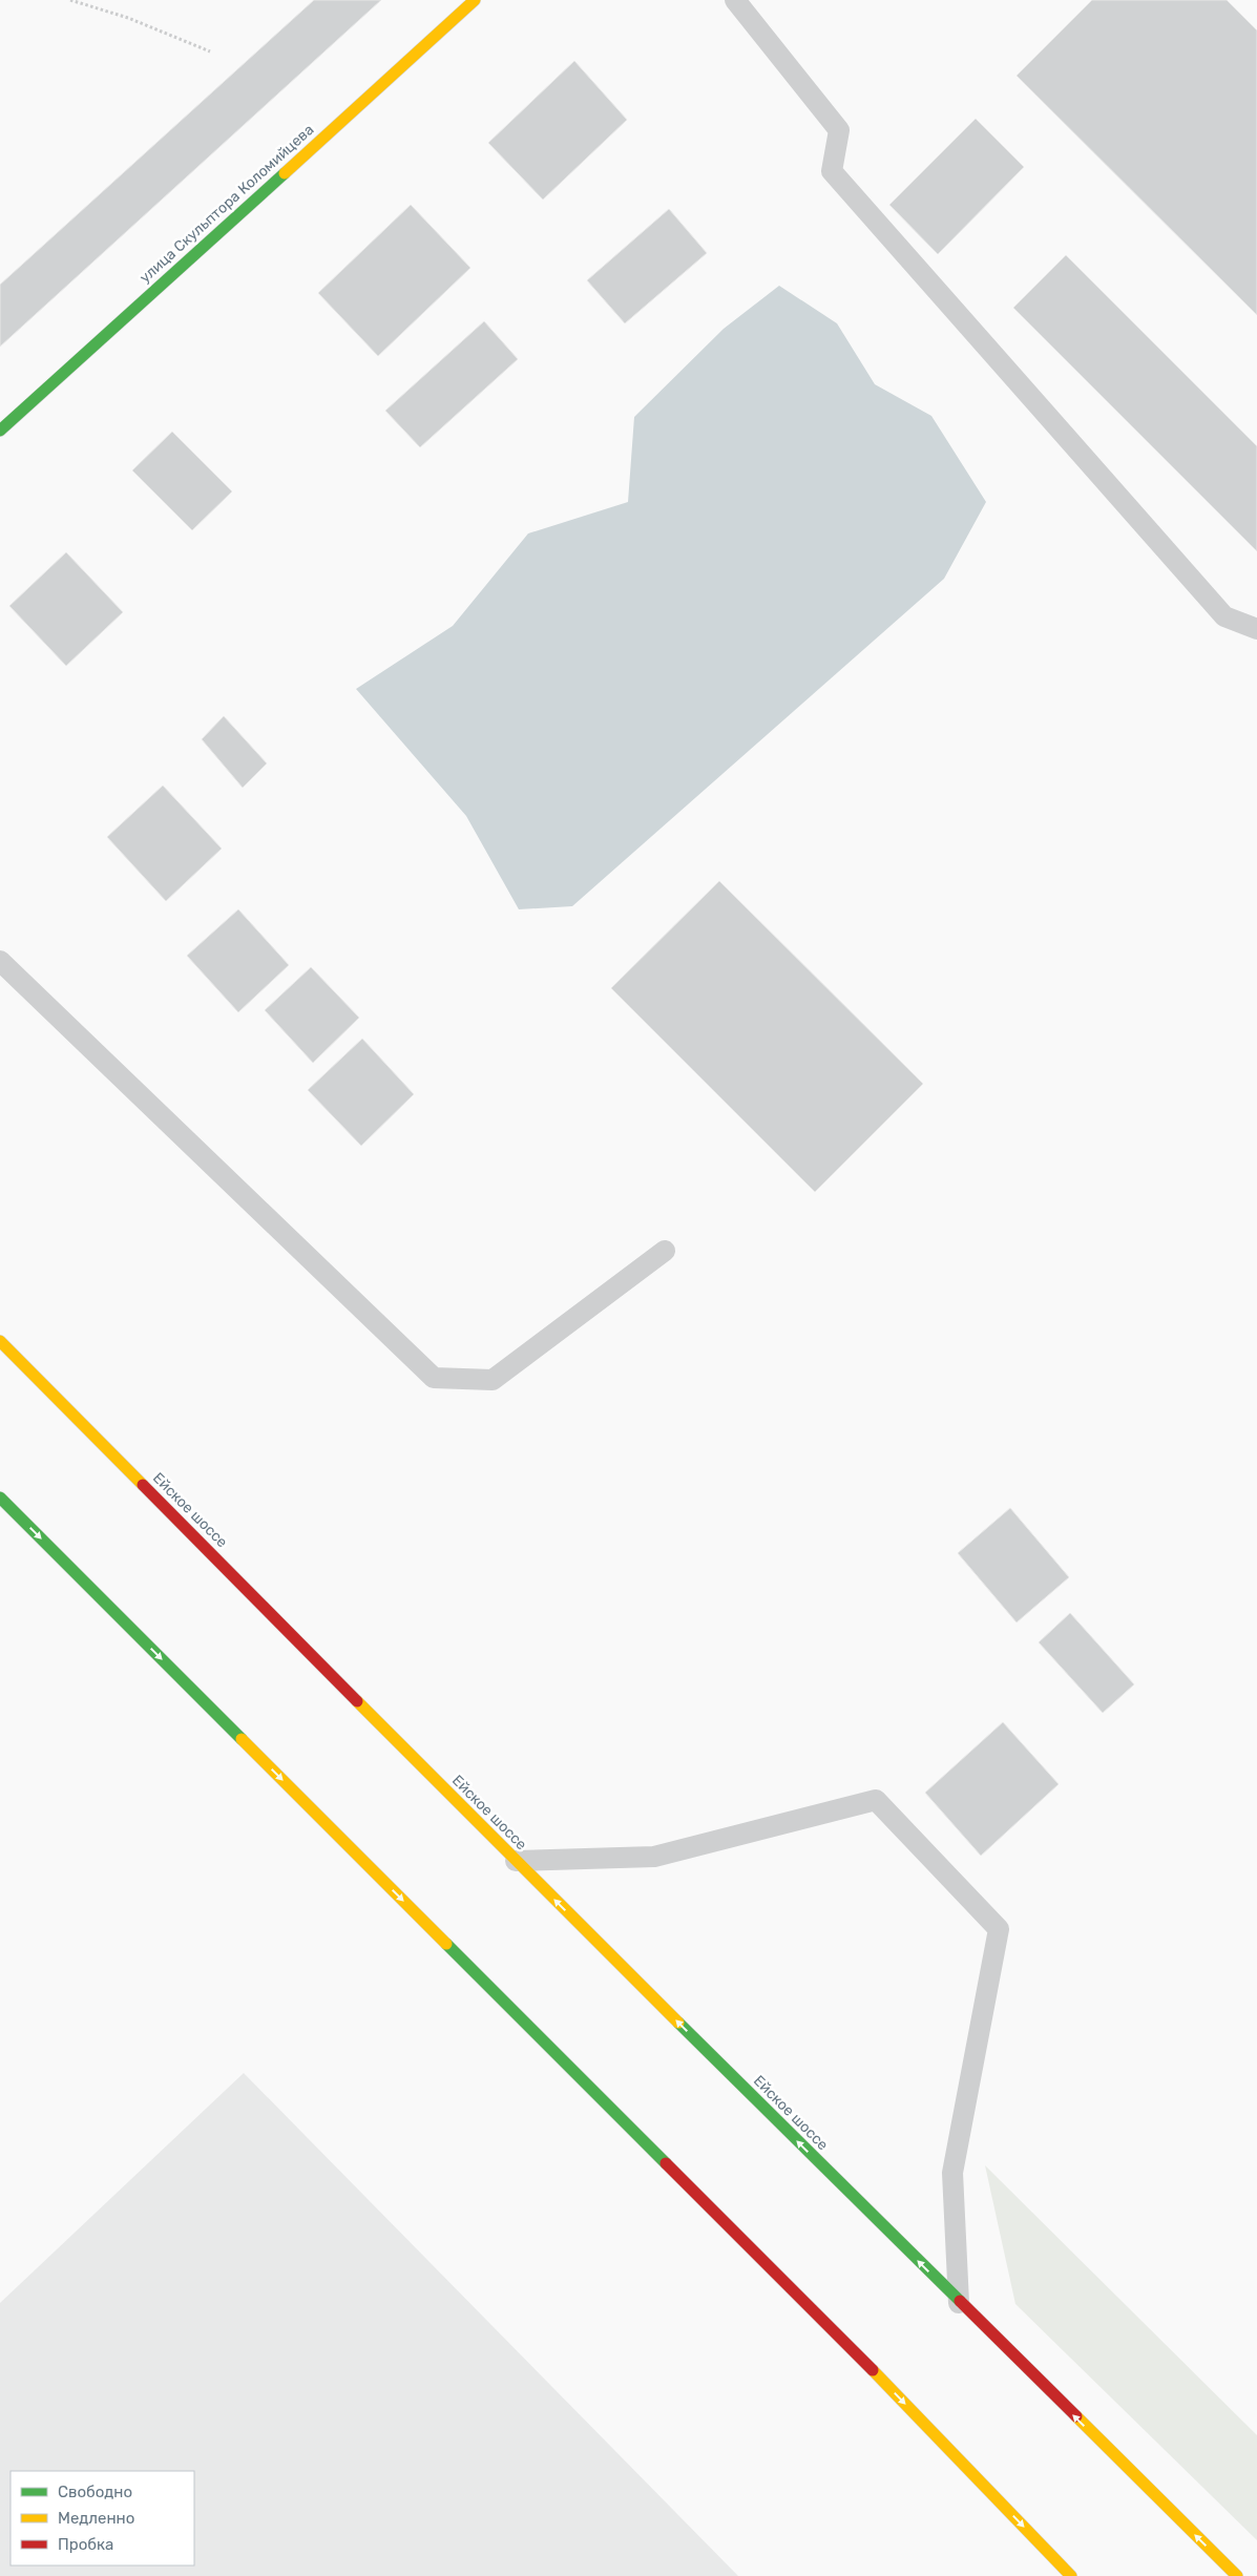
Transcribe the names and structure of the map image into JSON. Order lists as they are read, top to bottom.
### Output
{
  "streets": {
    "main road": ["улица Скульптора Коломийцева", "Ейское шоссе"]
  },
  "one_way": ["Ейское шоссе"],
  "legend": ["Свободно", "Медленно", "Пробка"]
}
